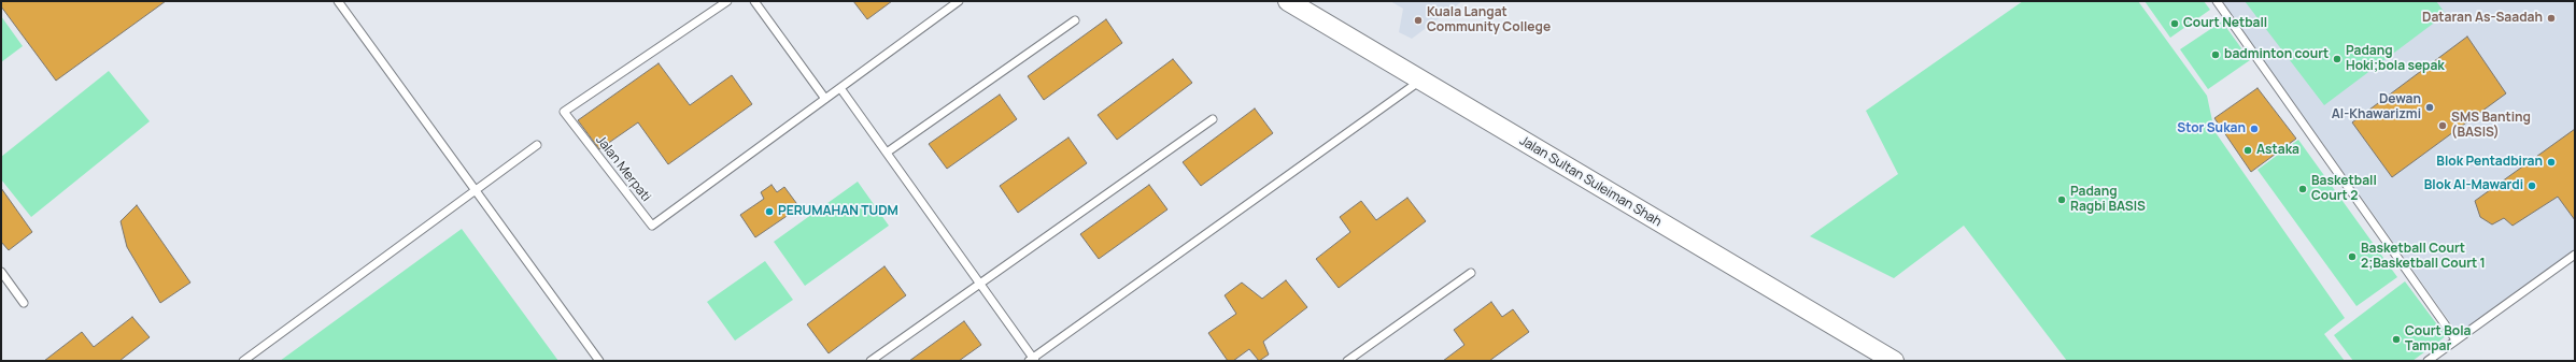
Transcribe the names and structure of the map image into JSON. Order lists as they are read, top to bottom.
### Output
{
  "streets": {
    "street": ["Jalan Sultan Suleiman Shah"],
    "lane": ["Jalan Merpati"]
  },
  "places": [
    "Dataran As-Saadah",
    "Kuala Langat Community College",
    "Court Netball",
    "badminton court",
    "Padang Hoki;bola sepak",
    "Dewan Al-Khawarizmi",
    "SMS Banting (BASIS)",
    "Stor Sukan",
    "Astaka",
    "Blok Pentadbiran",
    "Blok Al-Mawardi",
    "Basketball Court 2",
    "Padang Ragbi BASIS",
    "PERUMAHAN TUDM",
    "Basketball Court 2;Basketball Court 1",
    "Court Bola Tampar"
  ]
}
